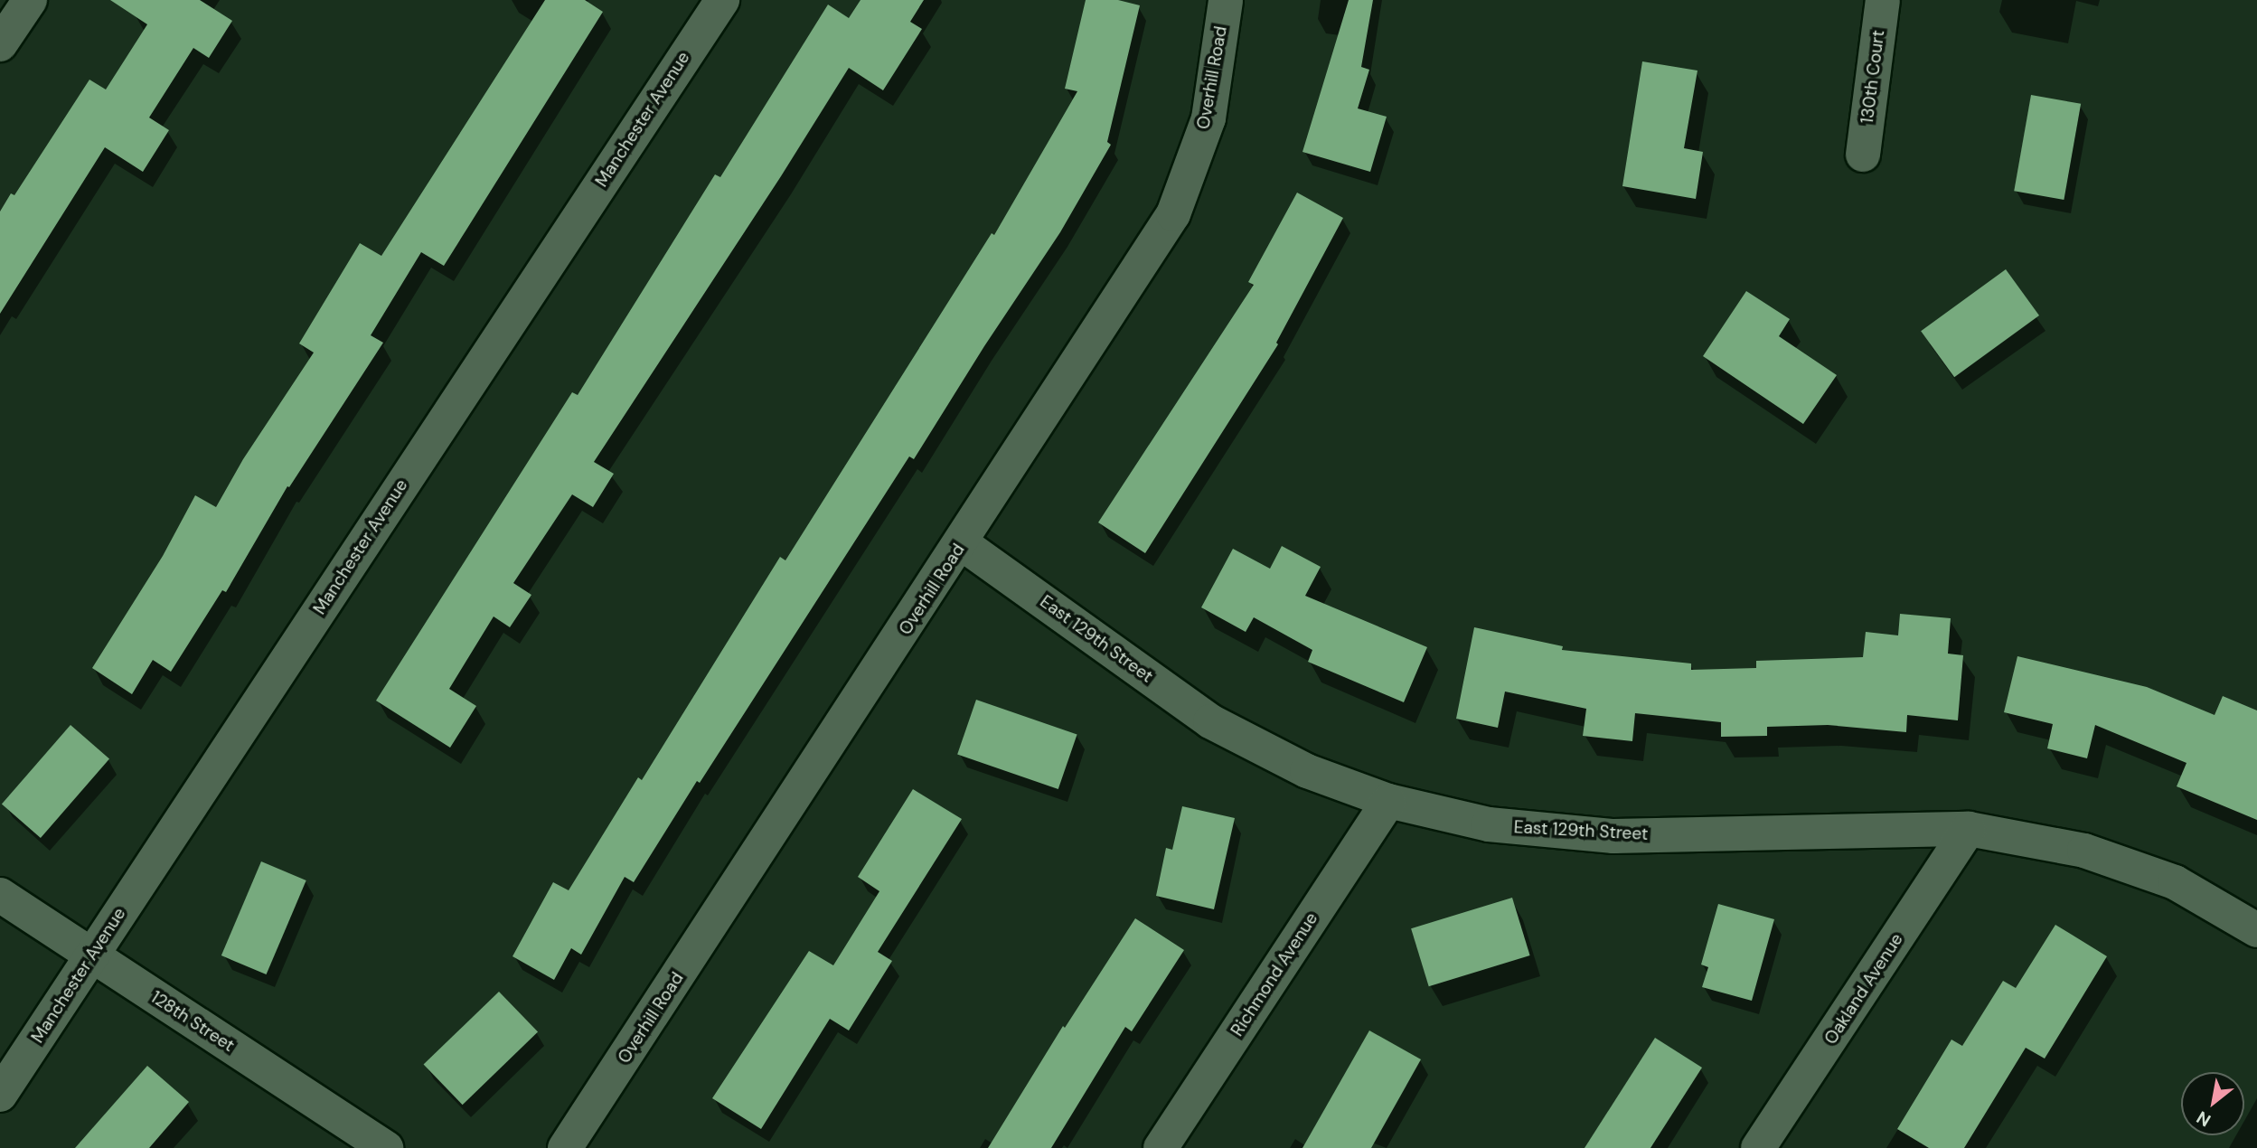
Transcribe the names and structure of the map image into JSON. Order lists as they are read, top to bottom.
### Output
{
  "streets": {
    "street": [
      "130th Court",
      "Overhill Road",
      "Manchester Avenue",
      "East 129th Street",
      "Richmond Avenue",
      "Oakland Avenue",
      "128th Street"
    ]
  },
  "crossings": [
    ["Overhill Road", "East 129th Street"],
    ["Manchester Avenue", "128th Street"],
    ["East 129th Street", "Richmond Avenue"],
    ["East 129th Street", "Oakland Avenue"]
  ],
  "north": "bottom left"
}
